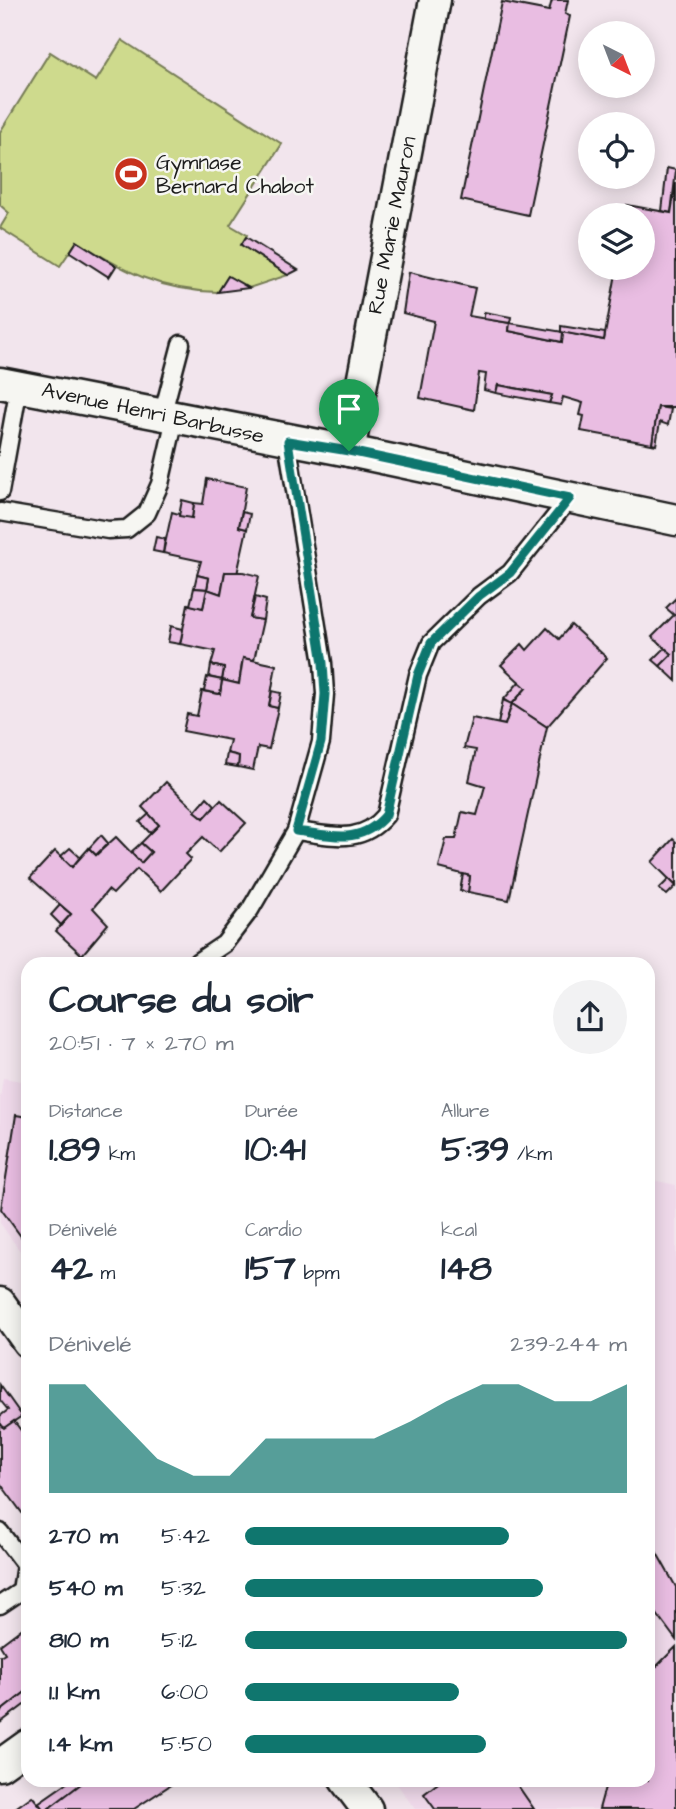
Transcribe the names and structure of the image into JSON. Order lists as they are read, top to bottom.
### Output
{
  "streets": {
    "street": ["Rue Marie Mauron", "Avenue Henri Barbusse"]
  },
  "crossings": [
    ["Rue Marie Mauron", "Avenue Henri Barbusse"]
  ],
  "places": {
    "sports": ["Gymnase Bernard Chabot"]
  },
  "north": "bottom right",
  "page": {
    "heading": ["Course du soir", "20:51 · 7 × 270 m"],
    "stats": [
      ["Distance", "1.89 km"],
      ["Durée", "10:41"],
      ["Allure", "5:39 /km"],
      ["Dénivelé", "42 m"],
      ["Cardio", "157 bpm"],
      ["kcal", "148"]
    ],
    "chart": ["Dénivelé", "239–244 m"],
    "list": [
      {
        "name": "270 m",
        "note": "5:42"
      },
      {
        "name": "540 m",
        "note": "5:32"
      },
      {
        "name": "810 m",
        "note": "5:12"
      },
      {
        "name": "1.1 km",
        "note": "6:00"
      },
      {
        "name": "1.4 km",
        "note": "5:50"
      }
    ]
  }
}
